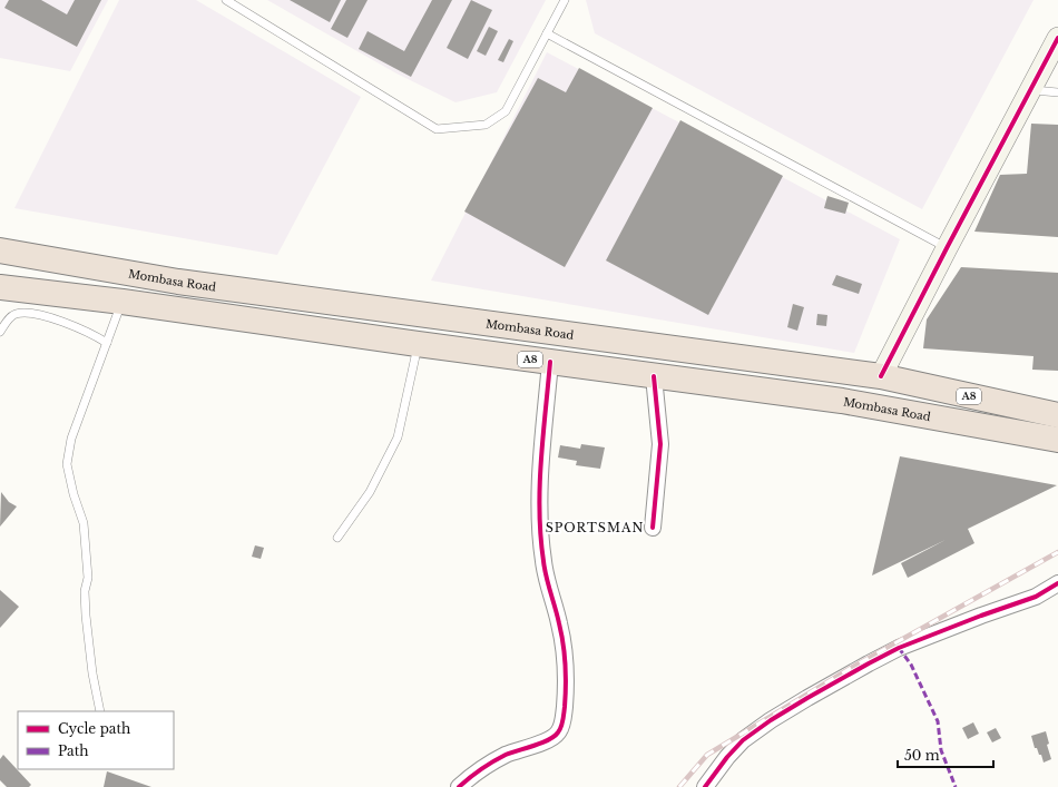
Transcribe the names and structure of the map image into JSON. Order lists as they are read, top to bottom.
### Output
{
  "streets": {
    "highway": ["Mombasa Road", "A8"]
  },
  "districts": ["SPORTSMAN"],
  "legend": ["Cycle path", "Path"],
  "scale_bar": "50 m"
}
